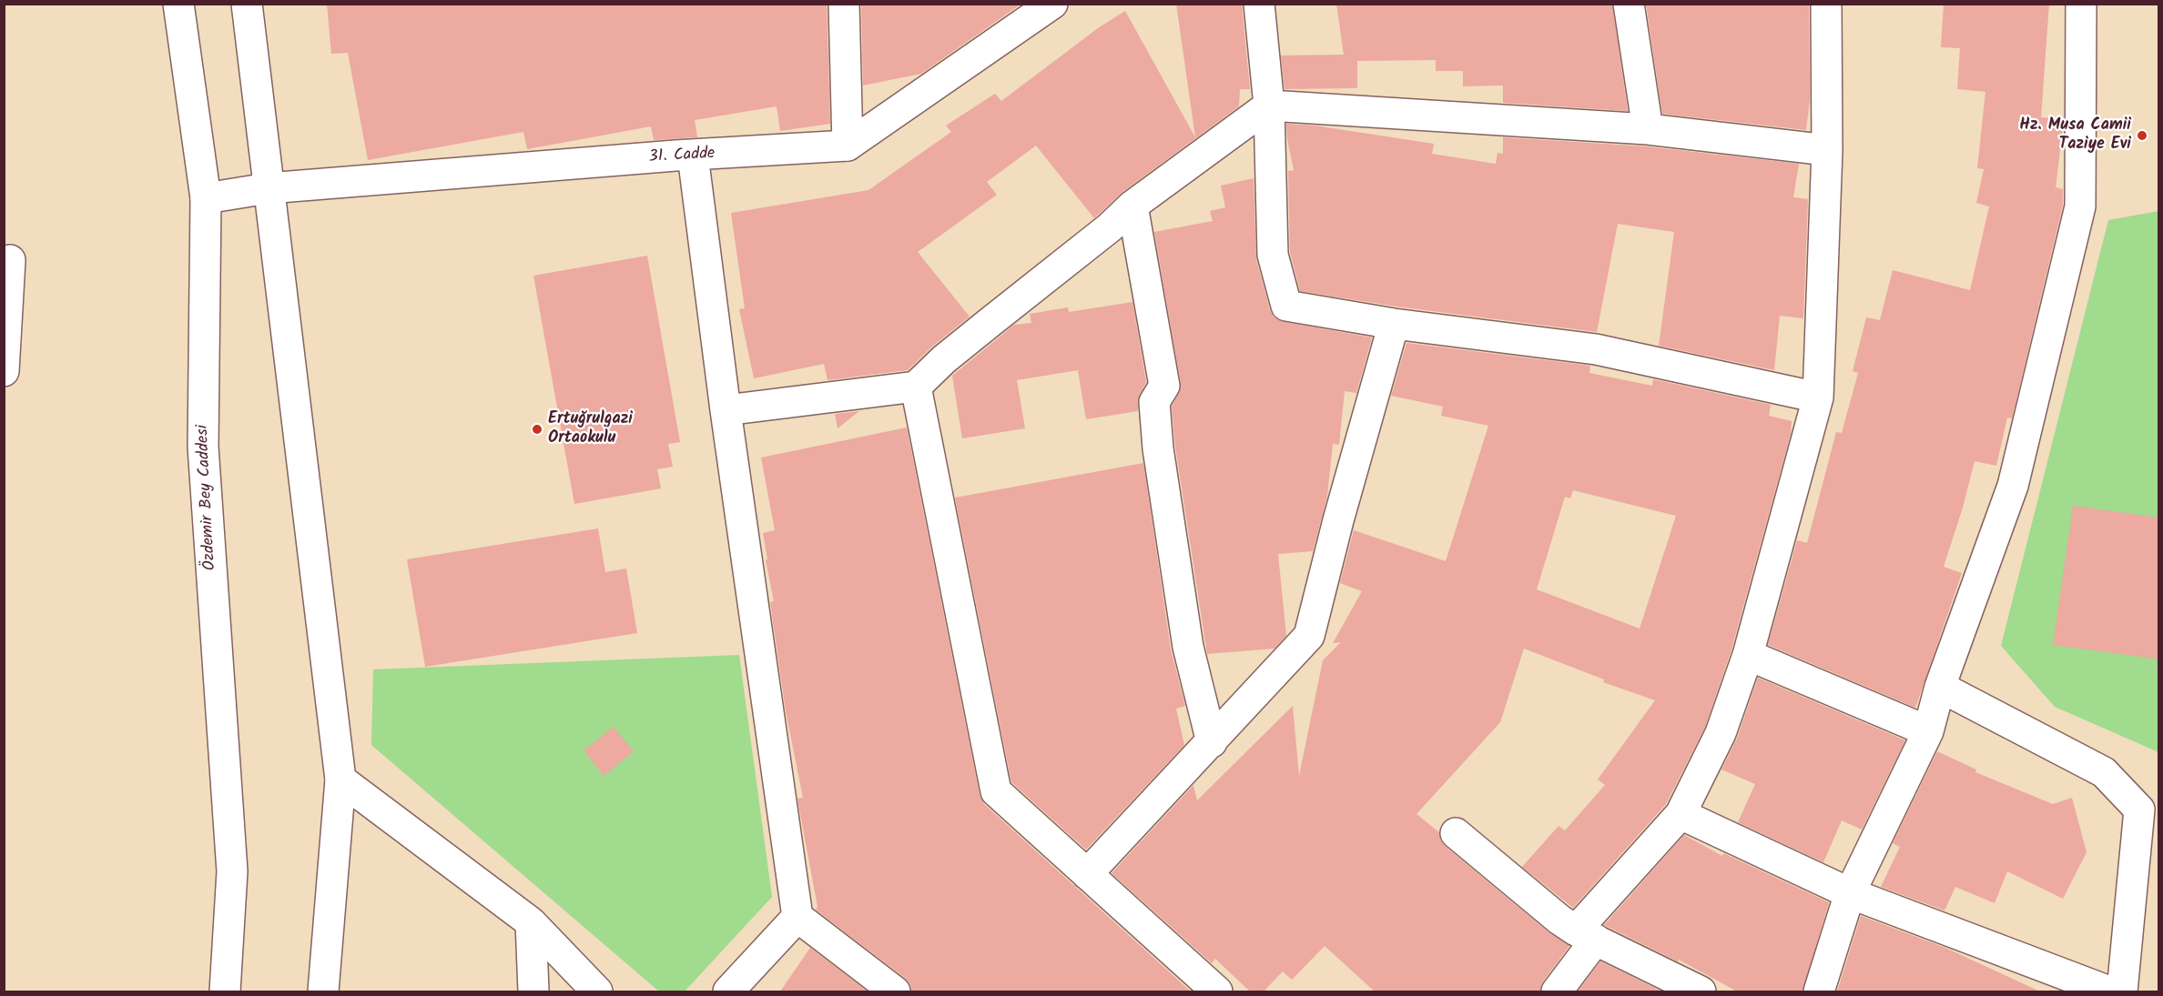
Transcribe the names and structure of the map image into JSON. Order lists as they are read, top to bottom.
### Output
{
  "streets": {
    "street": ["31. Cadde", "Özdemir Bey Caddesi"]
  },
  "crossings": [
    ["31. Cadde", "Özdemir Bey Caddesi"]
  ],
  "places": ["Hz. Musa Camii Taziye Evi", "Ertuğrulgazi Ortaokulu"]
}
